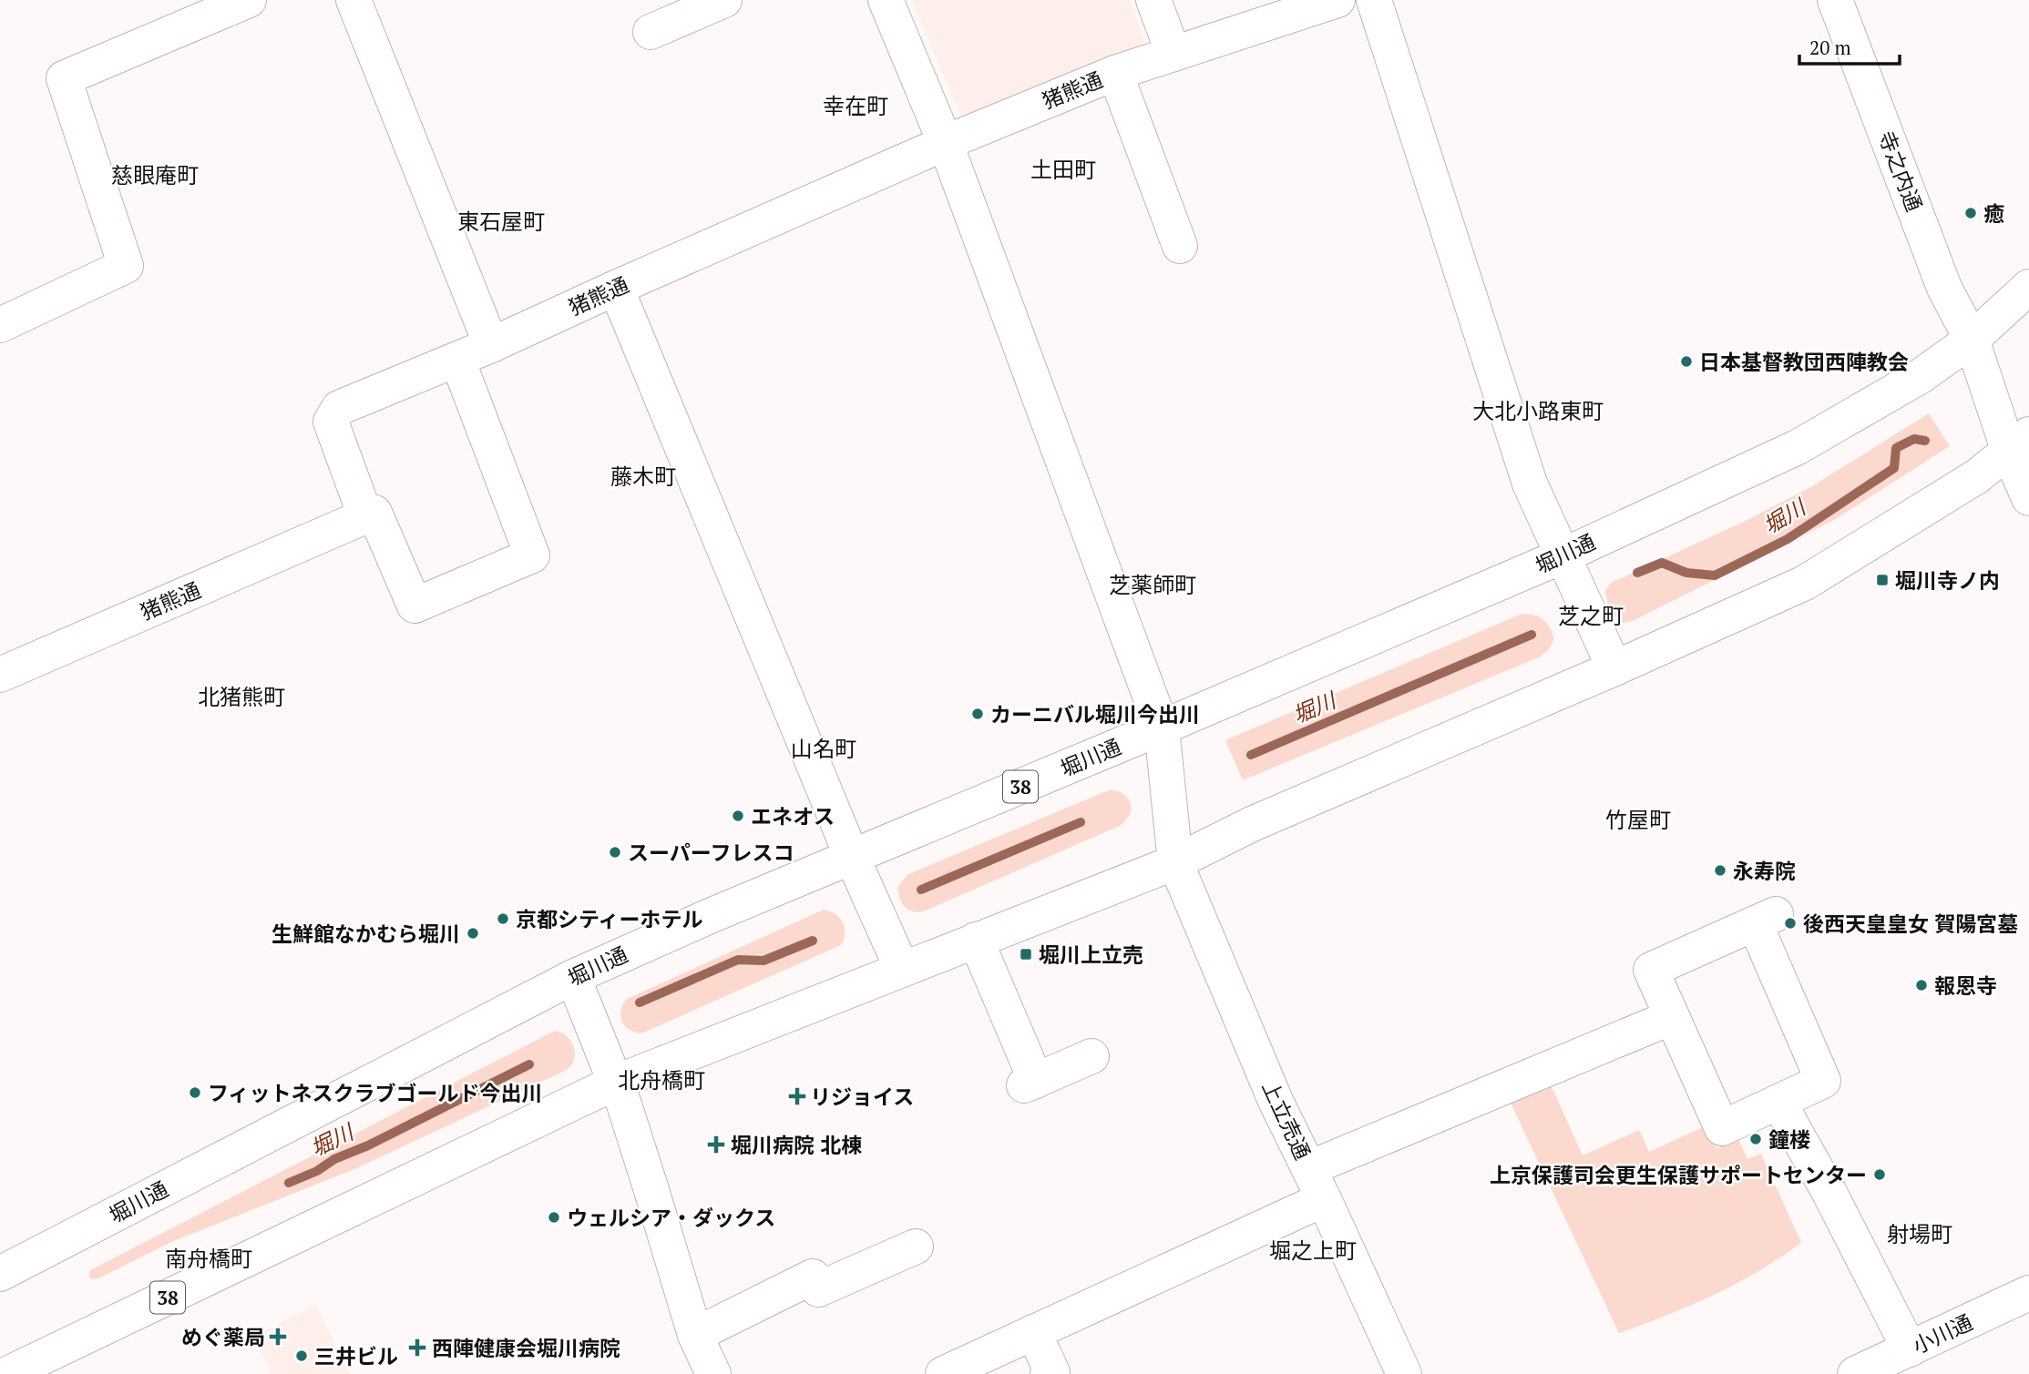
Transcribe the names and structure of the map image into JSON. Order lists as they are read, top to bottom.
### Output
{
  "streets": {
    "street": [
      "猪熊通",
      "寺之内通",
      "堀川通",
      "38",
      "上立売通",
      "小川通"
    ]
  },
  "crossings": [
    ["猪熊通", "上立売通"],
    ["寺之内通", "堀川通"],
    ["寺之内通", "38"],
    ["堀川通", "上立売通"],
    ["38", "上立売通"]
  ],
  "districts": [
    "幸在町",
    "土田町",
    "慈眼庵町",
    "東石屋町",
    "大北小路東町",
    "藤木町",
    "芝薬師町",
    "芝之町",
    "北猪熊町",
    "山名町",
    "竹屋町",
    "北舟橋町",
    "射場町",
    "堀之上町",
    "南舟橋町"
  ],
  "water": ["堀川"],
  "places": {
    "other": [
      "癒",
      "日本基督教団西陣教会",
      "カーニバル堀川今出川",
      "エネオス",
      "スーパーフレスコ",
      "永寿院",
      "京都シティーホテル",
      "後西天皇皇女 賀陽宮墓",
      "生鮮館なかむら堀川",
      "報恩寺",
      "フィットネスクラブゴールド今出川",
      "鐘楼",
      "上京保護司会更生保護サポートセンター",
      "ウェルシア・ダックス",
      "三井ビル"
    ],
    "transit": ["堀川寺ノ内", "堀川上立売"],
    "health": [
      "リジョイス",
      "堀川病院 北棟",
      "めぐ薬局",
      "西陣健康会堀川病院"
    ]
  },
  "scale_bar": "20 m"
}
